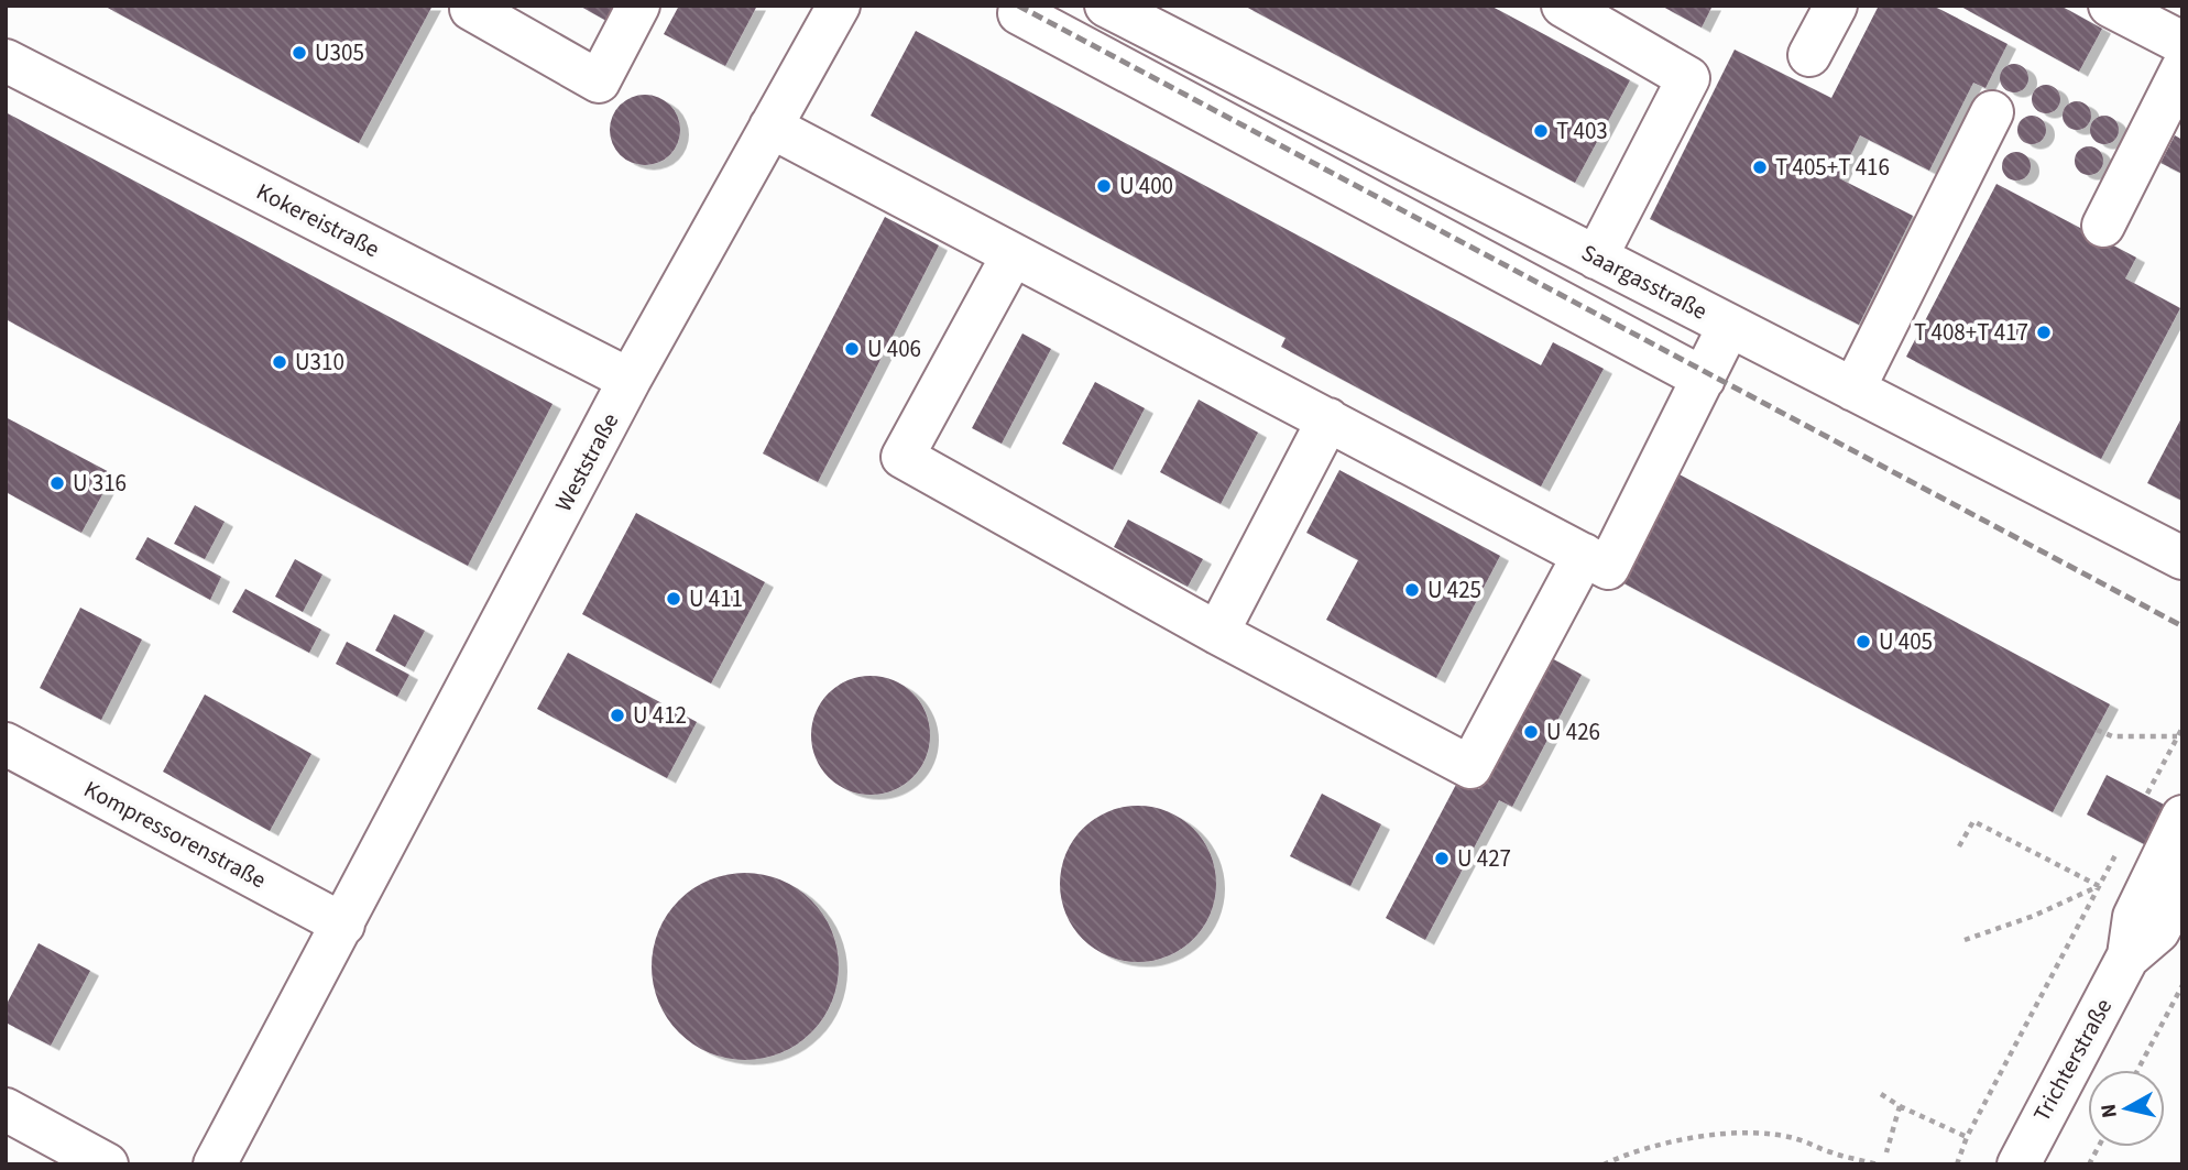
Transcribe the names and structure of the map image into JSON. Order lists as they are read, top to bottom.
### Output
{
  "streets": {
    "street": [
      "Kokereistraße",
      "Saargasstraße",
      "Weststraße",
      "Kompressorenstraße",
      "Trichterstraße"
    ]
  },
  "crossings": [
    ["Kokereistraße", "Weststraße"],
    ["Weststraße", "Kompressorenstraße"]
  ],
  "places": [
    "U305",
    "T 403",
    "T 405+T 416",
    "U 400",
    "T 408+T 417",
    "U 406",
    "U310",
    "U 316",
    "U 425",
    "U 411",
    "U 405",
    "U 412",
    "U 426",
    "U 427"
  ],
  "north": "left"
}
